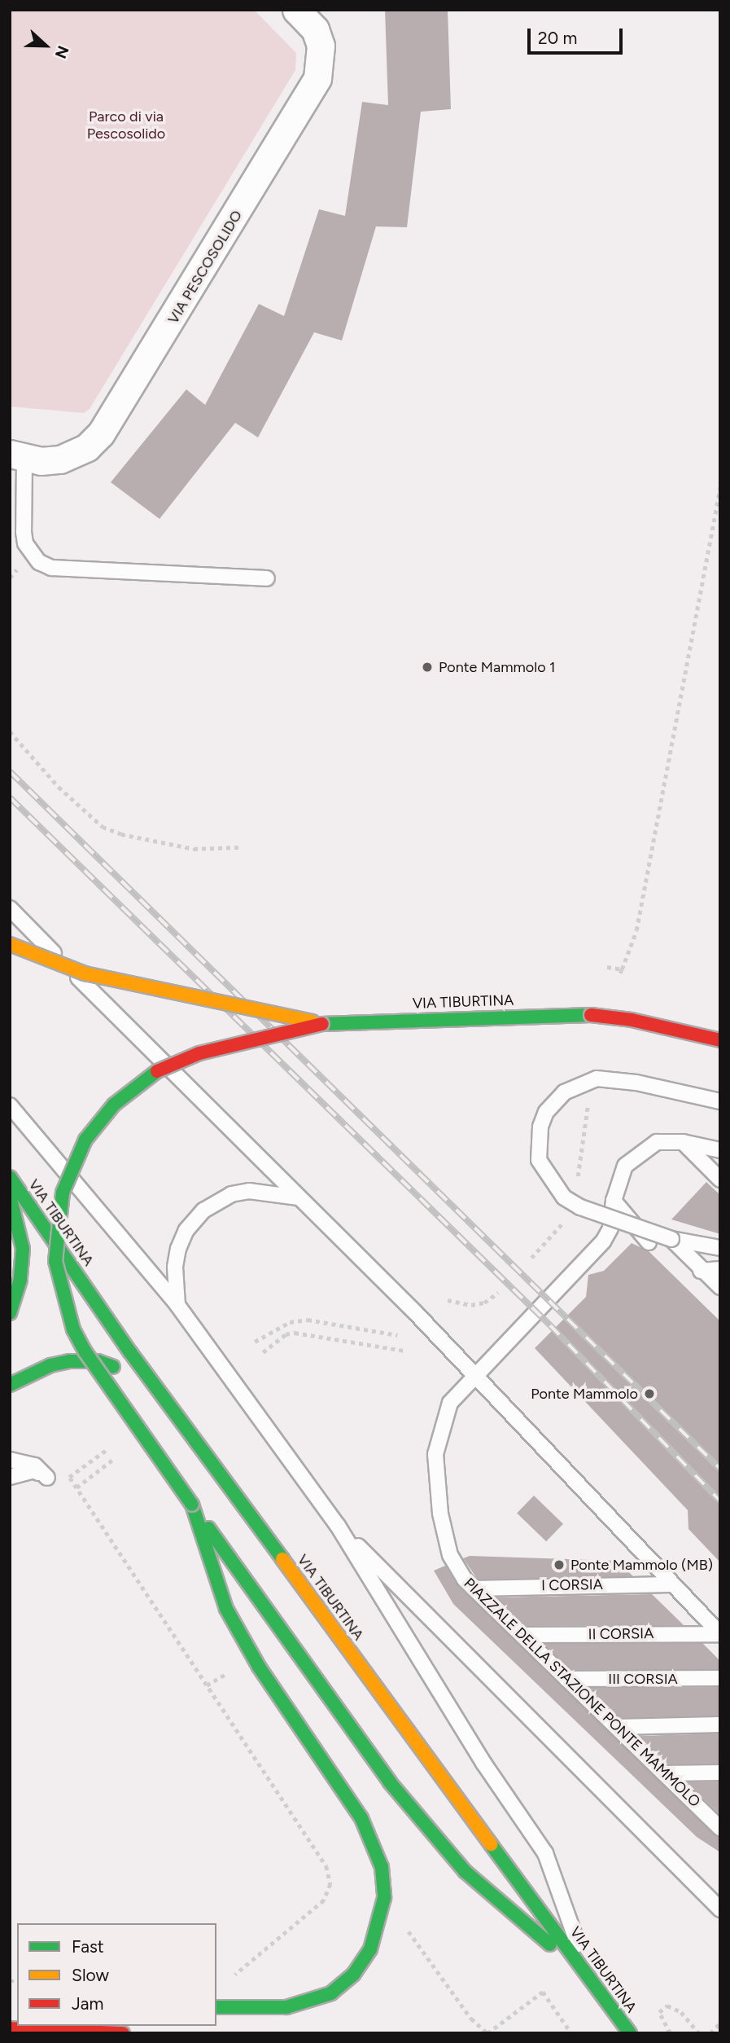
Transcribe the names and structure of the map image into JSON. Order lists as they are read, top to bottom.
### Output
{
  "streets": {
    "main road": ["VIA TIBURTINA"],
    "street": ["VIA PESCOSOLIDO"],
    "lane": [
      "I CORSIA",
      "II CORSIA",
      "III CORSIA",
      "PIAZZALE DELLA STAZIONE PONTE MAMMOLO"
    ]
  },
  "crossings": [
    ["I CORSIA", "PIAZZALE DELLA STAZIONE PONTE MAMMOLO"],
    ["II CORSIA", "PIAZZALE DELLA STAZIONE PONTE MAMMOLO"],
    ["III CORSIA", "PIAZZALE DELLA STAZIONE PONTE MAMMOLO"]
  ],
  "parks": ["Parco di via Pescosolido"],
  "places": ["Ponte Mammolo 1", "Ponte Mammolo", "Ponte Mammolo (MB)"],
  "legend": ["Fast", "Slow", "Jam"],
  "scale_bar": "20 m",
  "north": "right"
}
